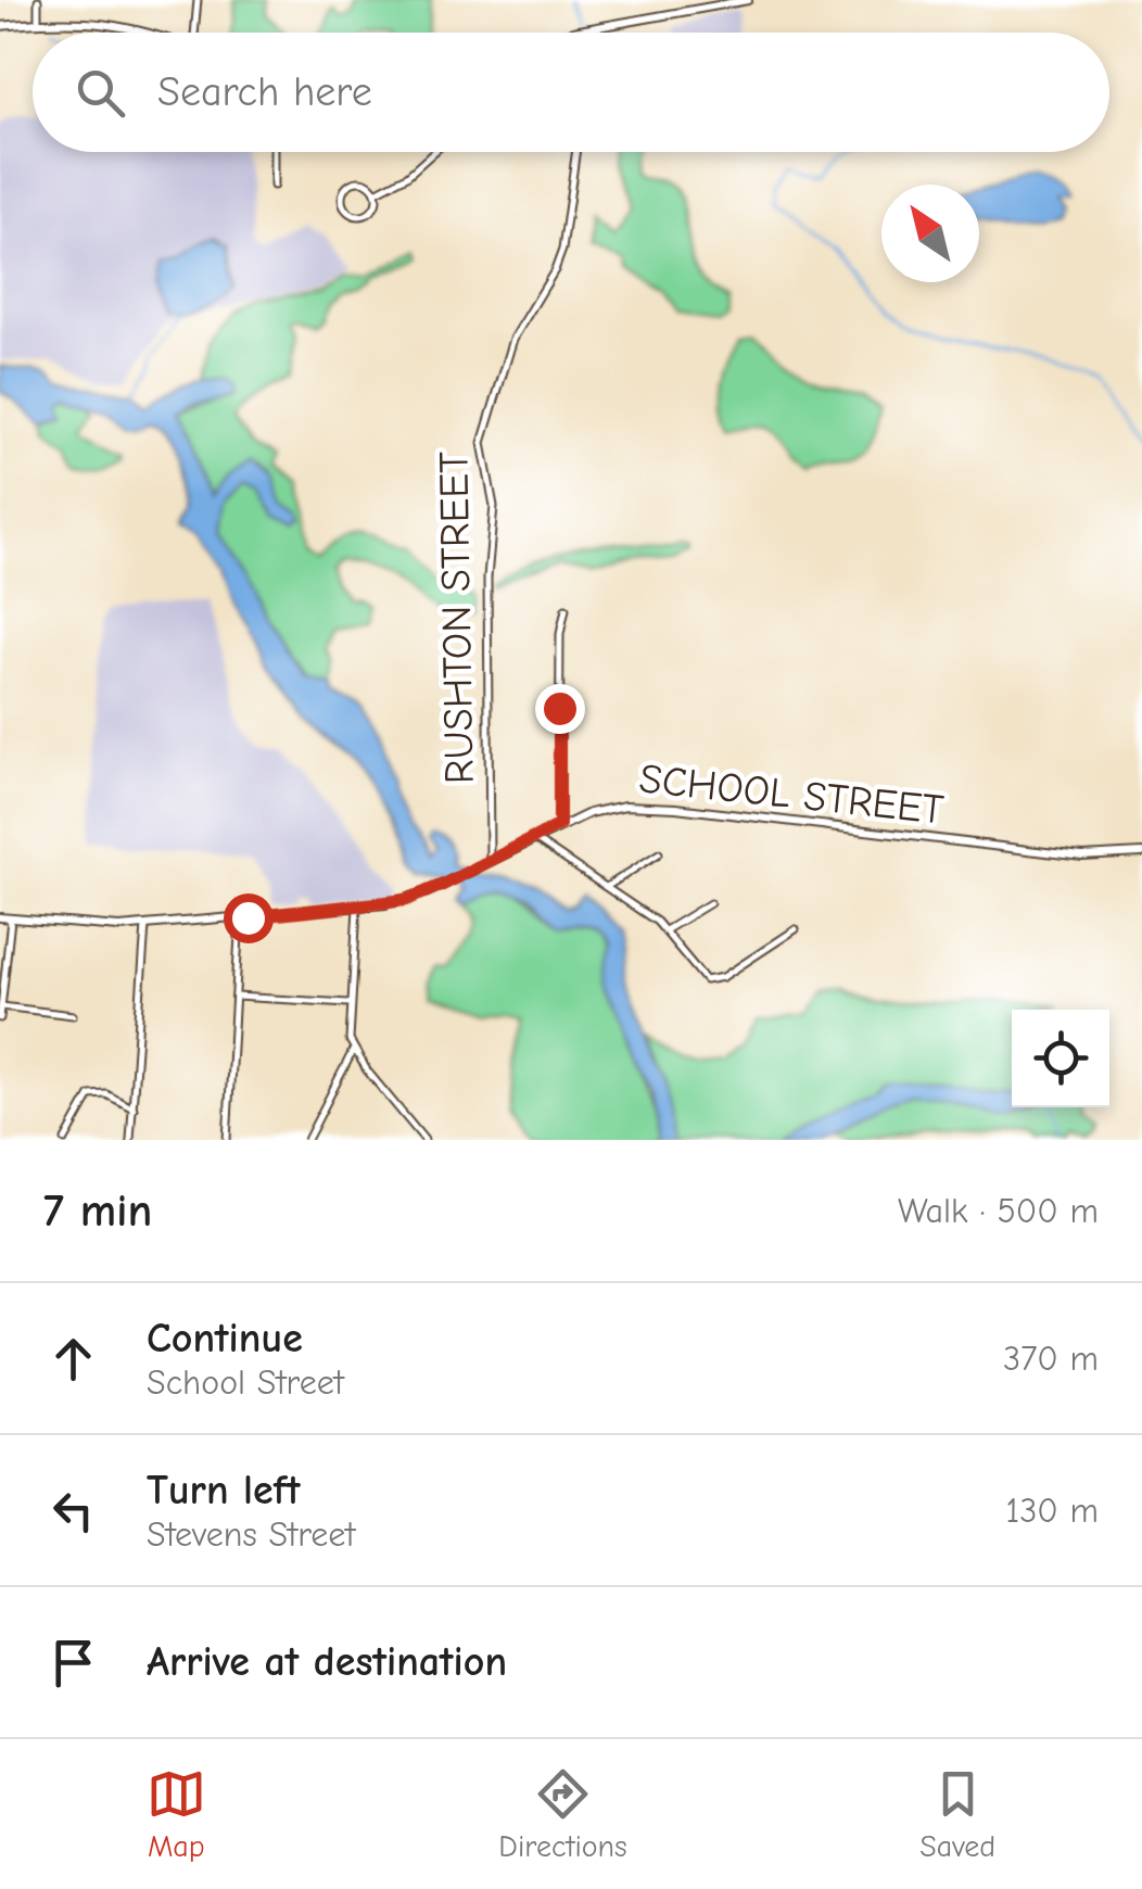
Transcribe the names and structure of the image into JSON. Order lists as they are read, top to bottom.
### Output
{
  "streets": {
    "street": ["RUSHTON STREET", "SCHOOL STREET"]
  },
  "crossings": [
    ["RUSHTON STREET", "SCHOOL STREET"]
  ],
  "north": "top left",
  "page": {
    "search": "Search here",
    "heading": ["7 min", "Walk · 500 m"],
    "list": [
      ["Continue", "School Street", "370 m"],
      ["Turn left", "Stevens Street", "130 m"],
      "Arrive at destination"
    ],
    "nav": ["Map", "Directions", "Saved"]
  }
}
